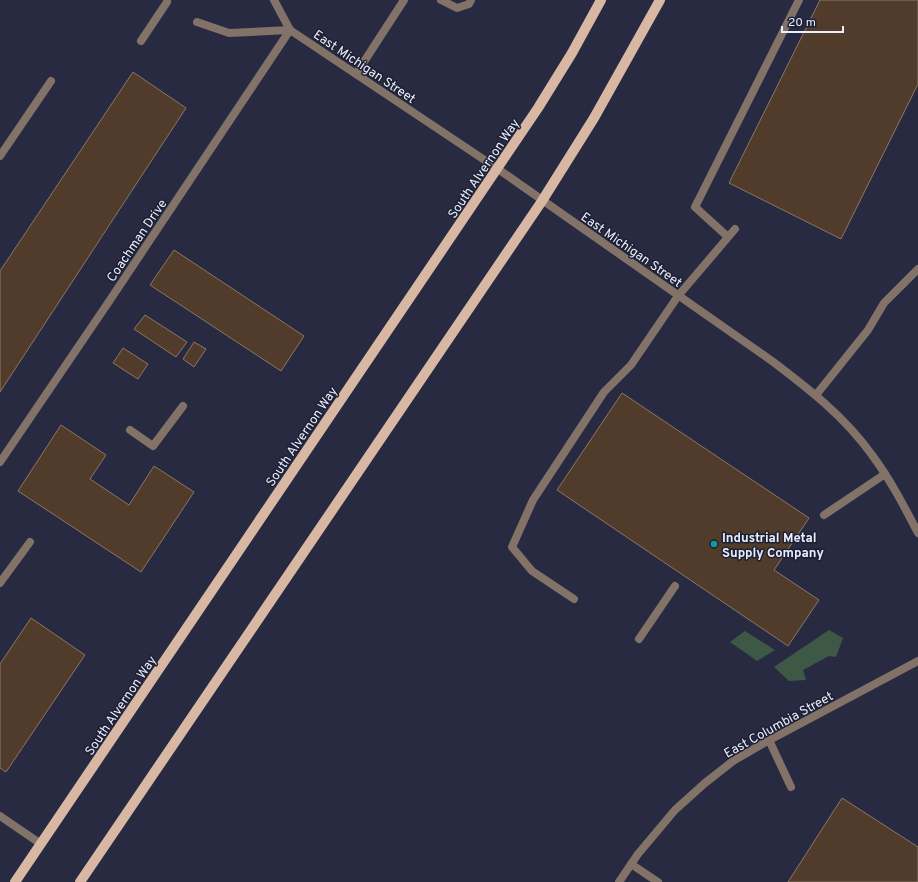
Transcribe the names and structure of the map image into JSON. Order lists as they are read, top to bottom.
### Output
{
  "streets": {
    "main road": ["South Alvernon Way"],
    "street": ["East Michigan Street", "Coachman Drive", "East Columbia Street"]
  },
  "crossings": [
    ["East Michigan Street", "South Alvernon Way"],
    ["East Michigan Street", "Coachman Drive"]
  ],
  "places": ["Industrial Metal Supply Company"],
  "scale_bar": "20 m"
}
